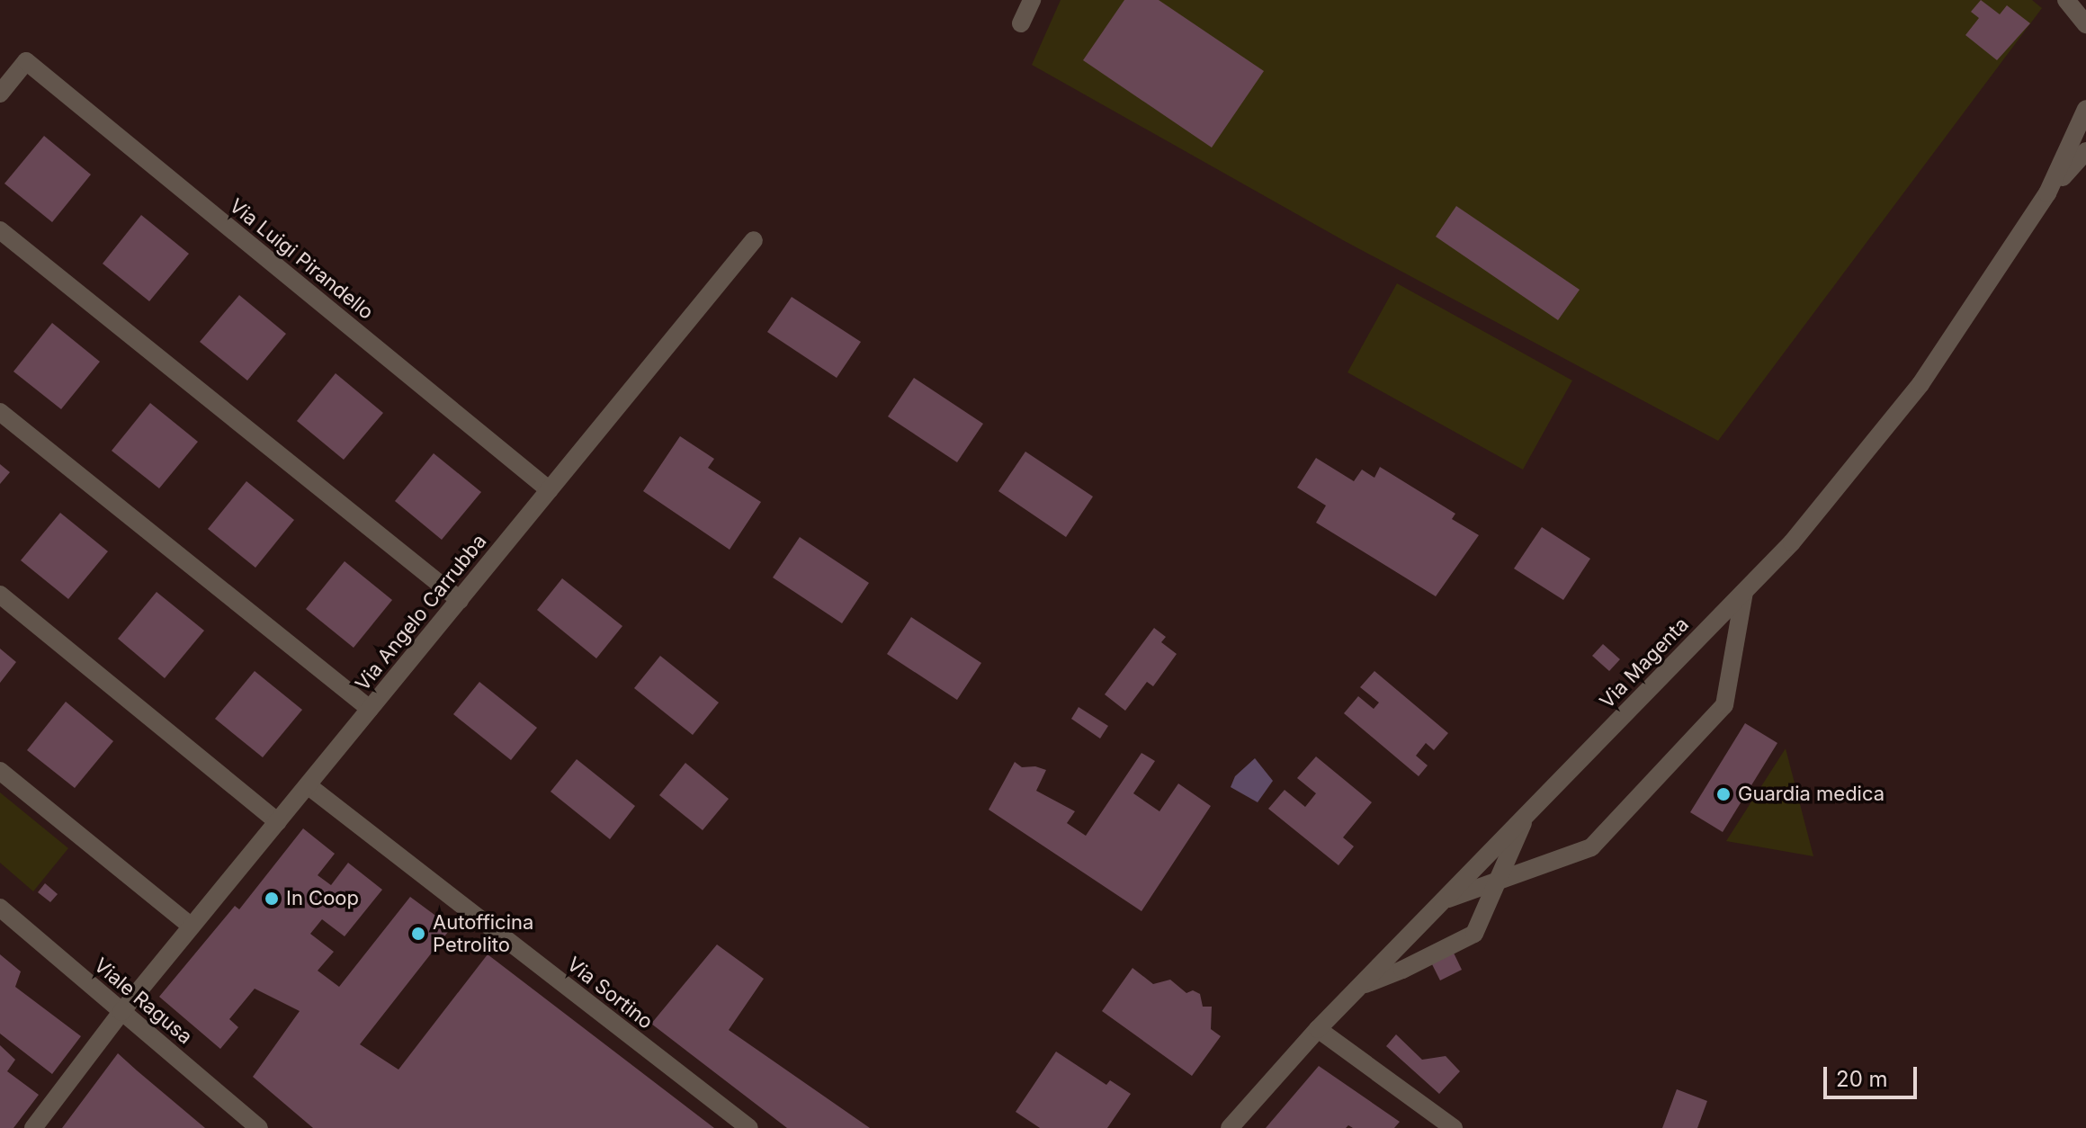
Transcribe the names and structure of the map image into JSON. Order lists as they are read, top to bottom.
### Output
{
  "streets": {
    "street": [
      "Via Luigi Pirandello",
      "Via Angelo Carrubba",
      "Via Magenta",
      "Via Sortino",
      "Viale Ragusa"
    ]
  },
  "crossings": [
    ["Via Luigi Pirandello", "Via Angelo Carrubba"],
    ["Via Angelo Carrubba", "Via Sortino"],
    ["Via Angelo Carrubba", "Viale Ragusa"]
  ],
  "places": ["Guardia medica", "In Coop", "Autofficina Petrolito"],
  "scale_bar": "20 m"
}
